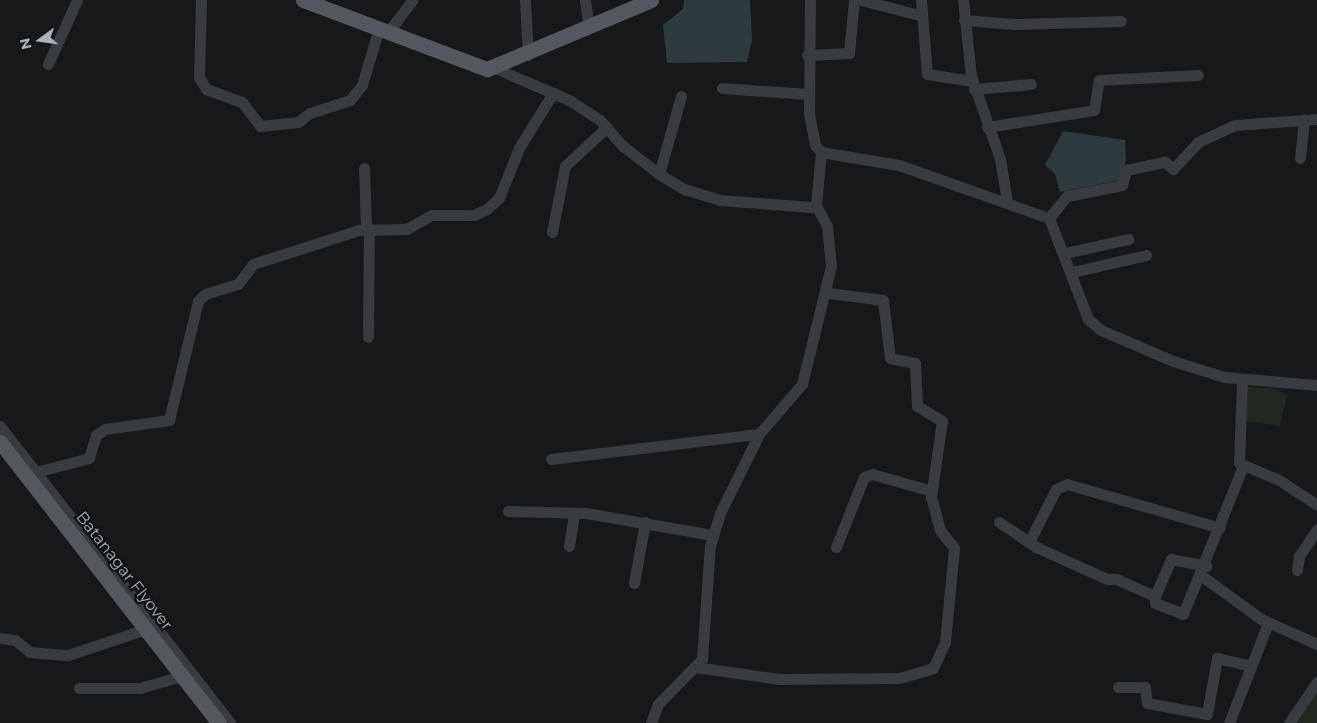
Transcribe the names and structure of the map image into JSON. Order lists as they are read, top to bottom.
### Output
{
  "streets": {
    "main road": ["Batanagar Flyover"]
  },
  "north": "left"
}
